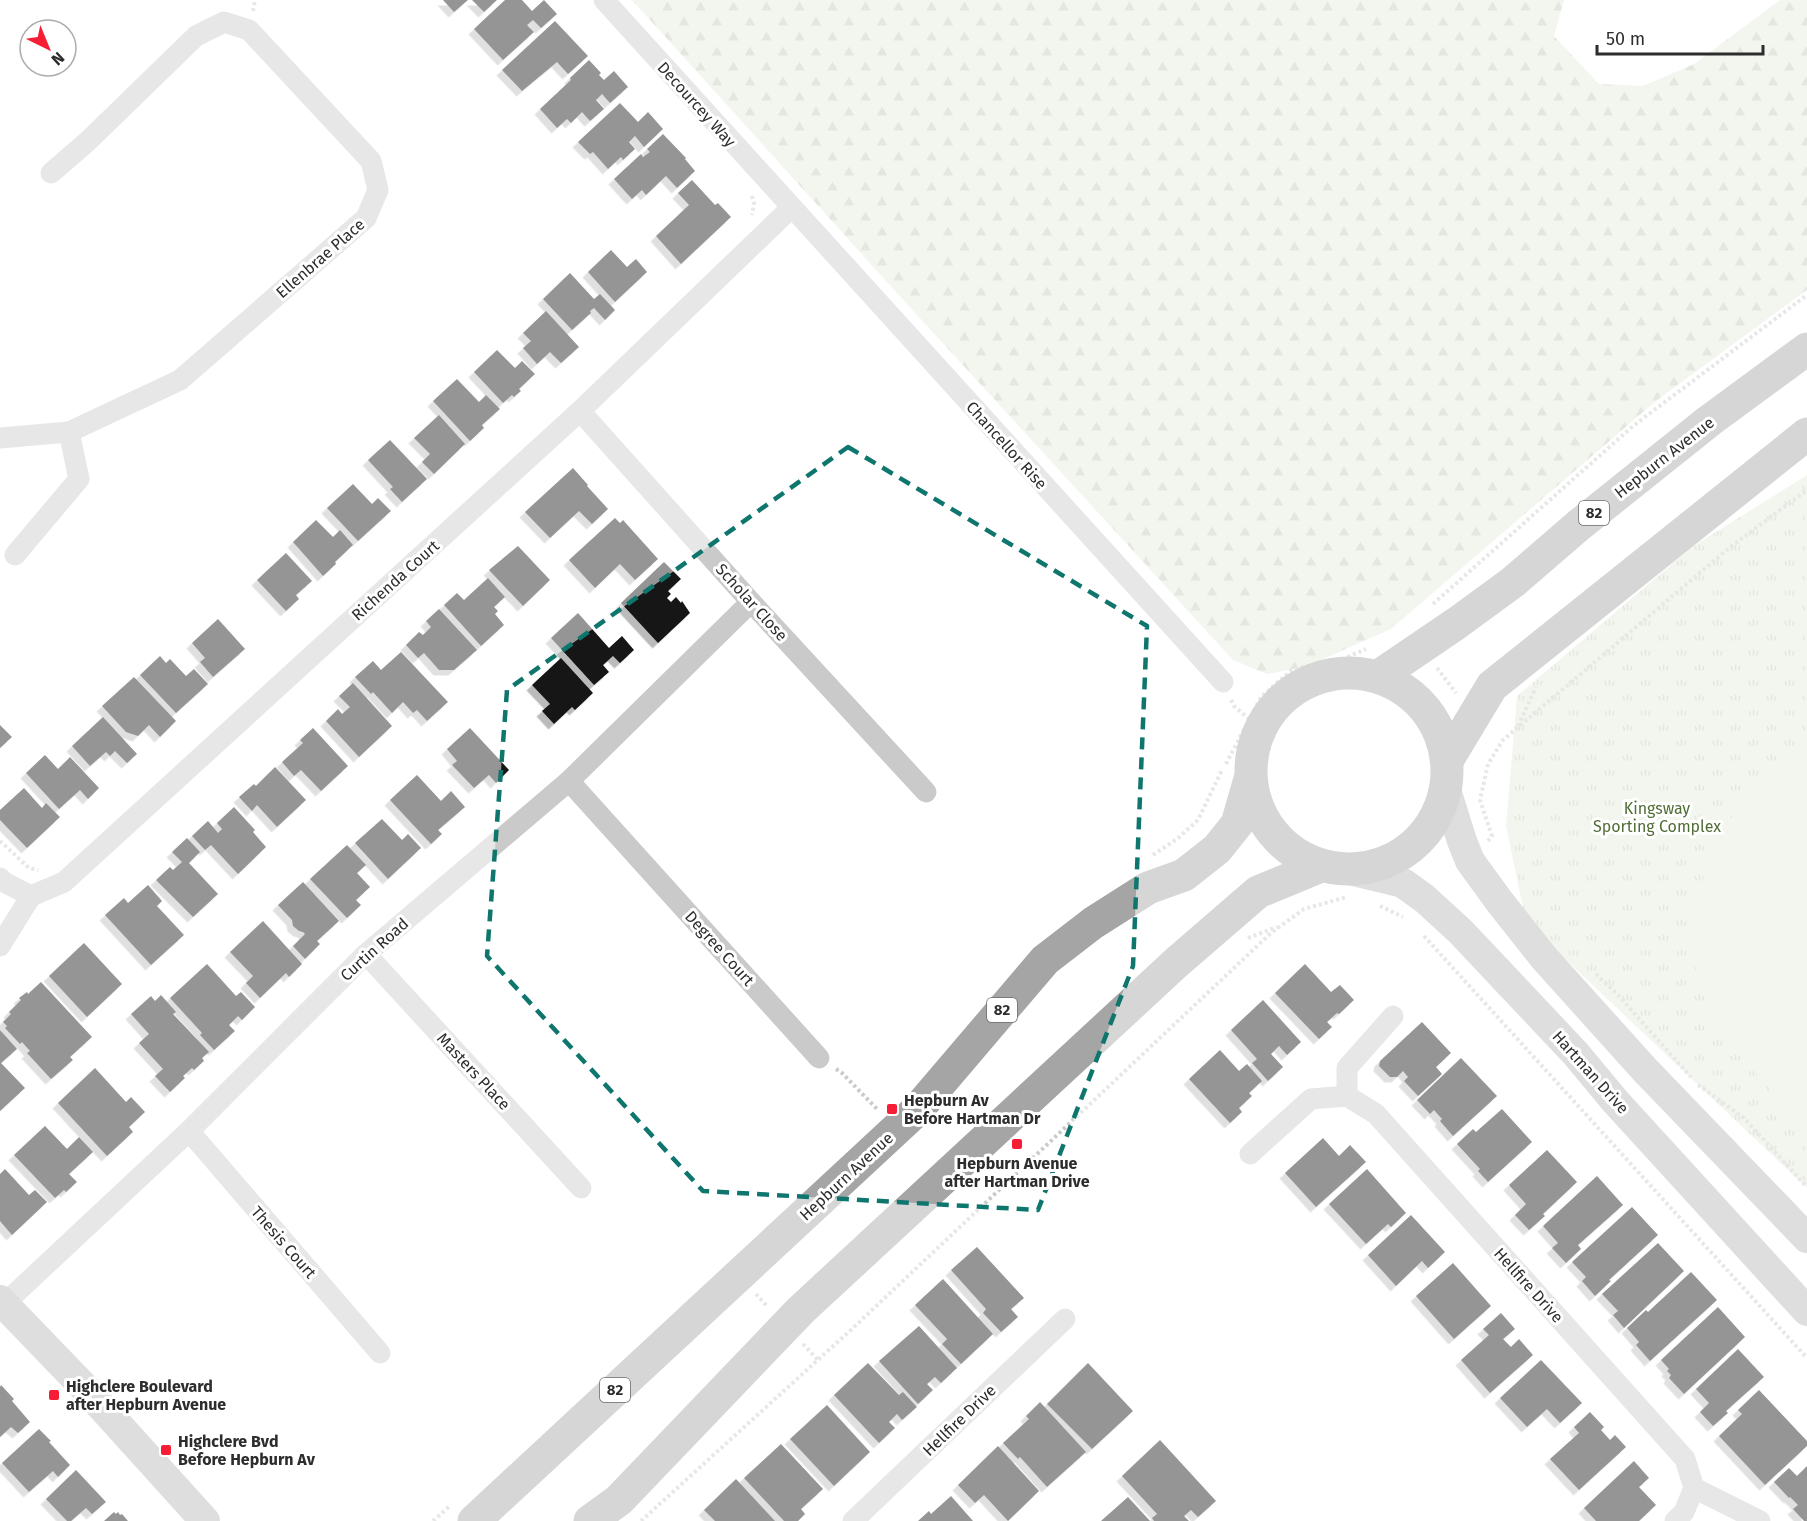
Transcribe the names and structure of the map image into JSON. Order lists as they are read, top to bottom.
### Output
{
  "streets": {
    "main road": ["Hepburn Avenue", "82", "Hartman Drive"],
    "street": [
      "Decourcey Way",
      "Ellenbrae Place",
      "Chancellor Rise",
      "Richenda Court",
      "Scholar Close",
      "Degree Court",
      "Curtin Road",
      "Masters Place",
      "Thesis Court",
      "Hellfire Drive"
    ]
  },
  "crossings": [
    ["Decourcey Way", "Chancellor Rise"],
    ["Decourcey Way", "Richenda Court"],
    ["Chancellor Rise", "Richenda Court"],
    ["Hepburn Avenue", "82"],
    ["Hepburn Avenue", "Hartman Drive"],
    ["82", "Hartman Drive"],
    ["Richenda Court", "Scholar Close"],
    ["Scholar Close", "Curtin Road"],
    ["Degree Court", "Curtin Road"],
    ["Curtin Road", "Masters Place"],
    ["Curtin Road", "Thesis Court"]
  ],
  "parks": ["Kingsway Sporting Complex"],
  "places": {
    "transit": [
      "Hepburn Av Before Hartman Dr",
      "Hepburn Avenue after Hartman Drive",
      "Highclere Boulevard after Hepburn Avenue",
      "Highclere Bvd Before Hepburn Av"
    ]
  },
  "scale_bar": "50 m",
  "north": "bottom right"
}
